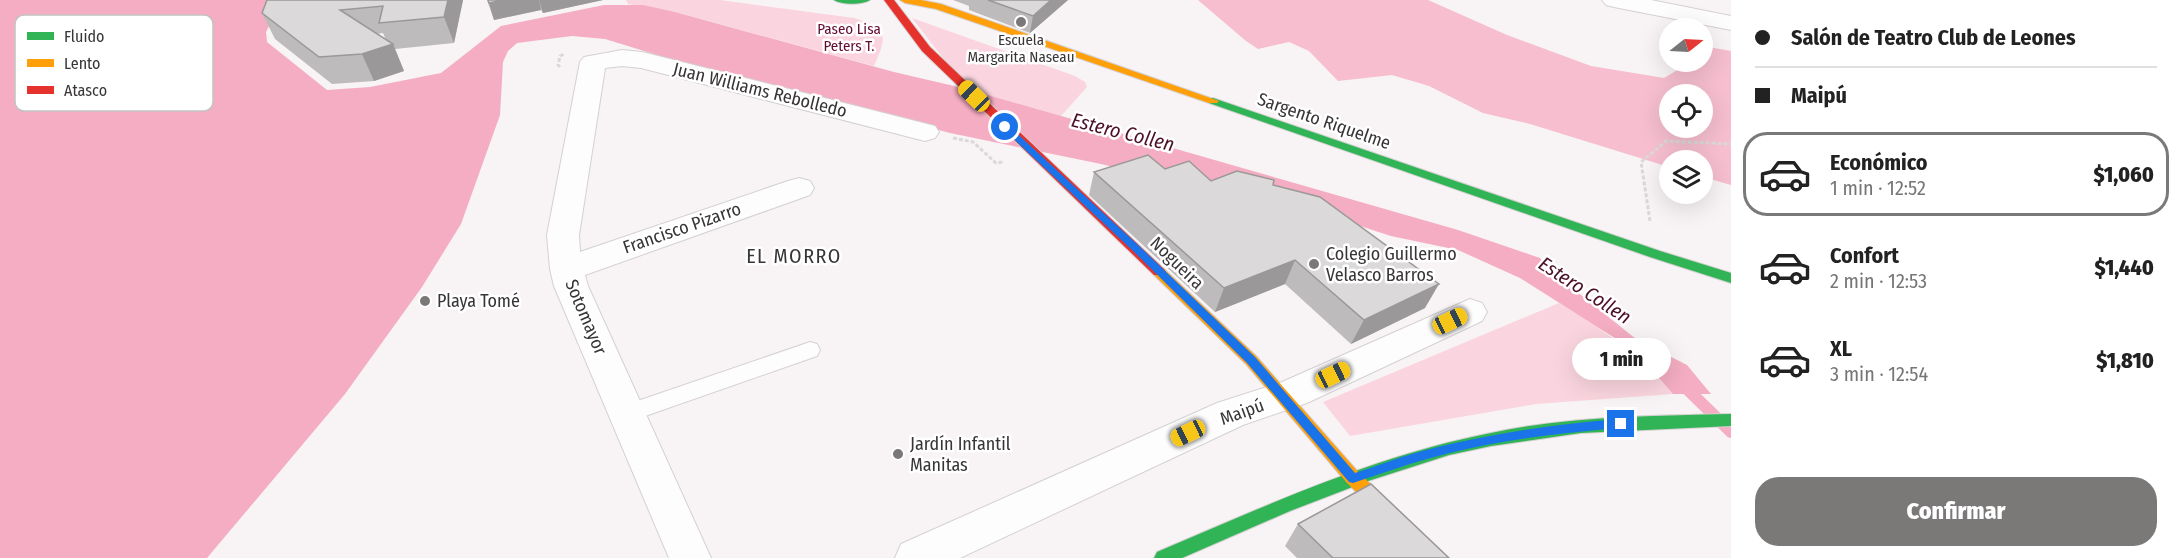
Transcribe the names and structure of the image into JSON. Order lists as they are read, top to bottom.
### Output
{
  "streets": {
    "main road": ["Sargento Riquelme", "Nogueira"],
    "street": [
      "Juan Williams Rebolledo",
      "Francisco Pizarro",
      "Sotomayor",
      "Maipú"
    ]
  },
  "crossings": [
    ["Juan Williams Rebolledo", "Sotomayor"],
    ["Francisco Pizarro", "Sotomayor"],
    ["Nogueira", "Maipú"]
  ],
  "districts": ["EL MORRO"],
  "water": ["Estero Collen"],
  "parks": ["Paseo Lisa Peters T."],
  "places": [
    "Escuela Margarita Naseau",
    "Colegio Guillermo Velasco Barros",
    "Playa Tomé",
    "Jardín Infantil Manitas"
  ],
  "legend": ["Fluido", "Lento", "Atasco"],
  "north": "right",
  "page": {
    "banner": ["Salón de Teatro Club de Leones", "Maipú"],
    "list": [
      {
        "name": "Económico",
        "note": "1 min · 12:52",
        "value": "$1,060"
      },
      {
        "name": "Confort",
        "note": "2 min · 12:53",
        "value": "$1,440"
      },
      {
        "name": "XL",
        "note": "3 min · 12:54",
        "value": "$1,810"
      }
    ],
    "bubble": "1 min",
    "buttons": "Confirmar"
  }
}
